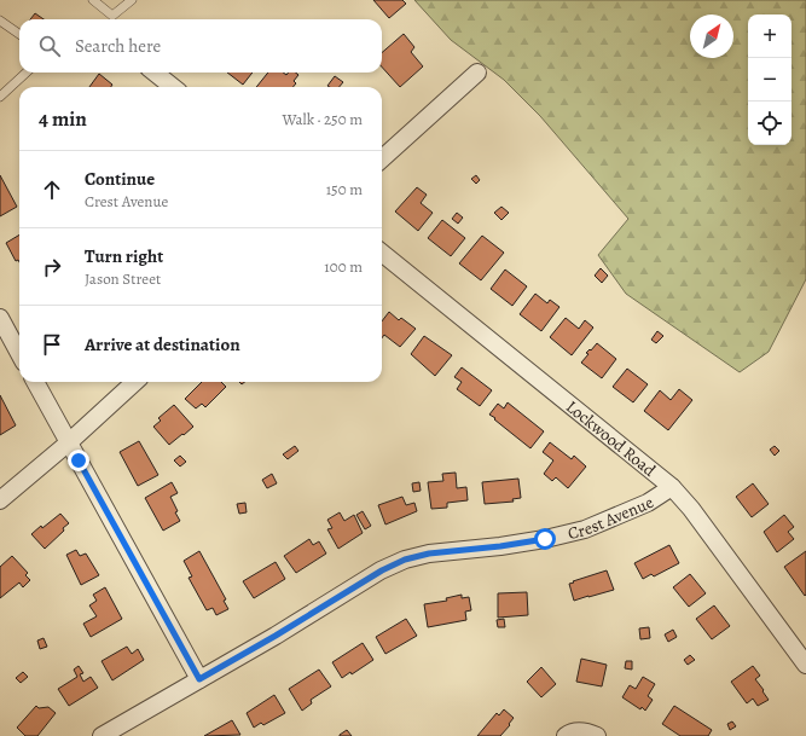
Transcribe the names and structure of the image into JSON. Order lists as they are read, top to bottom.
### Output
{
  "streets": {
    "street": ["Lockwood Road", "Crest Avenue"]
  },
  "crossings": [
    ["Lockwood Road", "Crest Avenue"]
  ],
  "north": "top right",
  "page": {
    "map_buttons": ["+", "−"],
    "search": "Search here",
    "heading": ["4 min", "Walk · 250 m"],
    "list": [
      ["Continue", "Crest Avenue", "150 m"],
      ["Turn right", "Jason Street", "100 m"],
      "Arrive at destination"
    ]
  }
}
